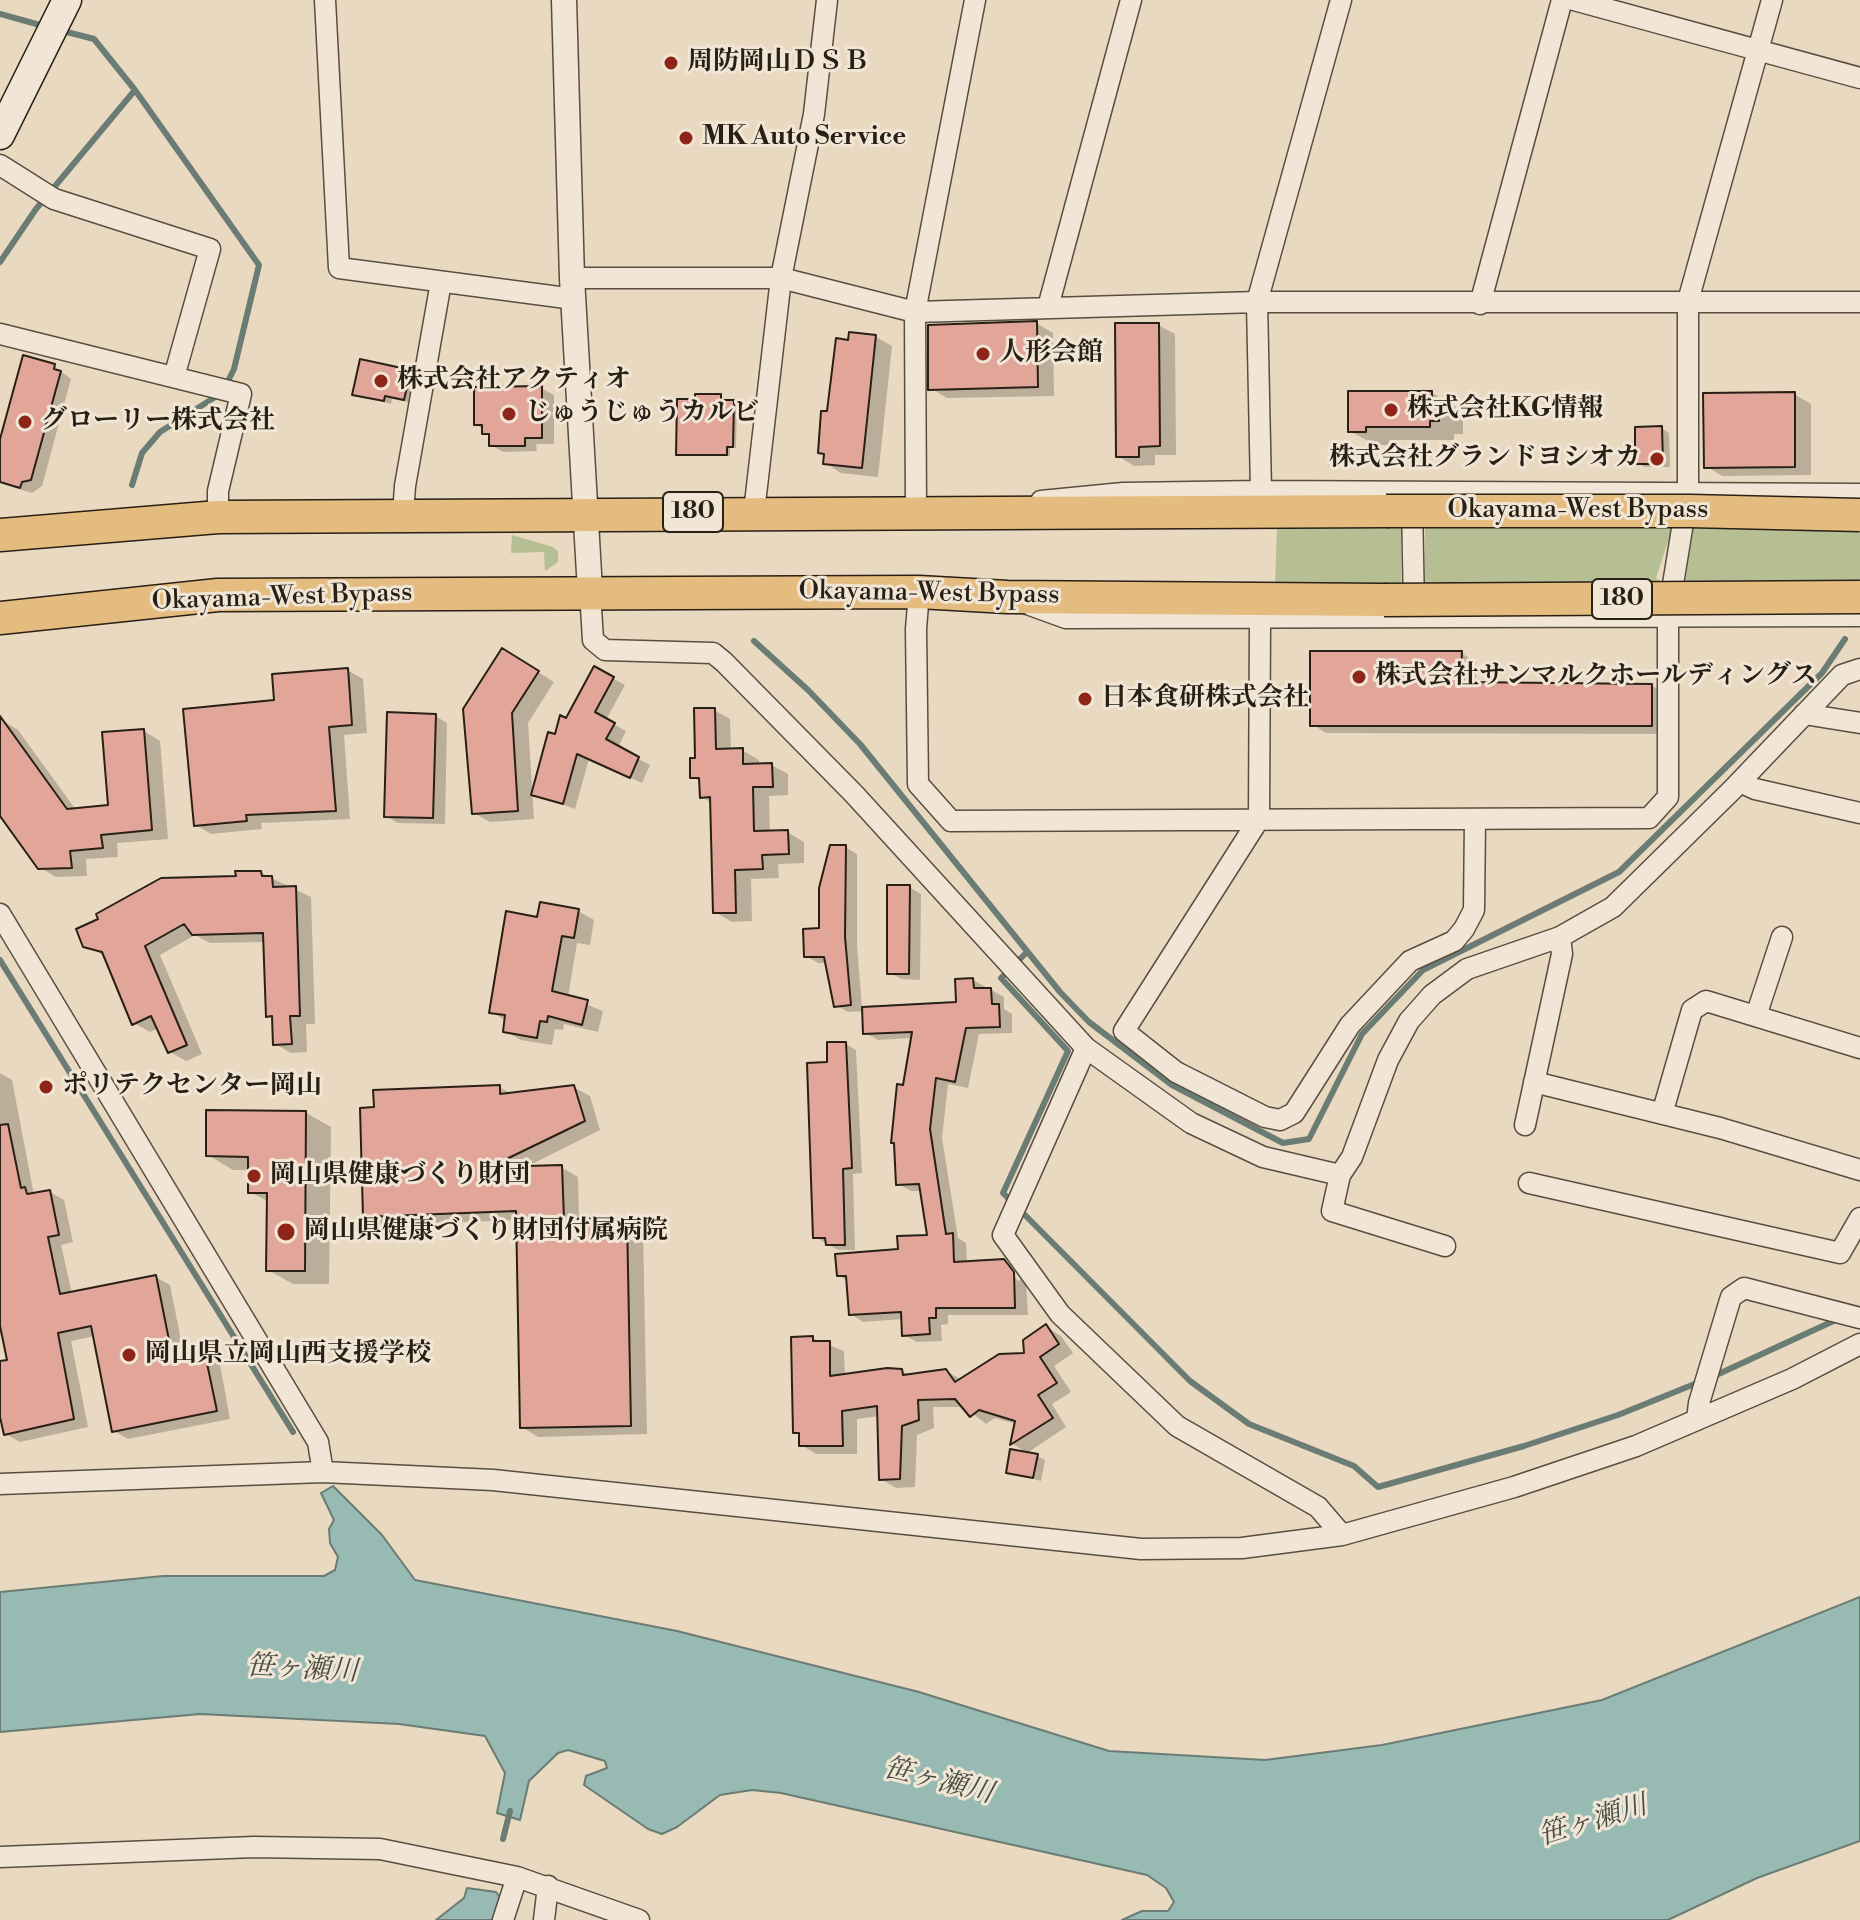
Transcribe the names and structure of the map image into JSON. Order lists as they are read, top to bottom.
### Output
{
  "streets": {
    "highway": ["Okayama-West Bypass", "180"]
  },
  "water": ["笹ヶ瀬川"],
  "places": [
    "周防岡山ＤＳＢ",
    "MK Auto Service",
    "人形会館",
    "株式会社アクティオ",
    "株式会社KG情報",
    "じゅうじゅうカルビ",
    "グローリー株式会社",
    "株式会社グランドヨシオカ",
    "株式会社サンマルクホールディングス",
    "日本食研株式会社",
    "ポリテクセンター岡山",
    "岡山県健康づくり財団",
    "岡山県健康づくり財団付属病院",
    "岡山県立岡山西支援学校"
  ]
}
